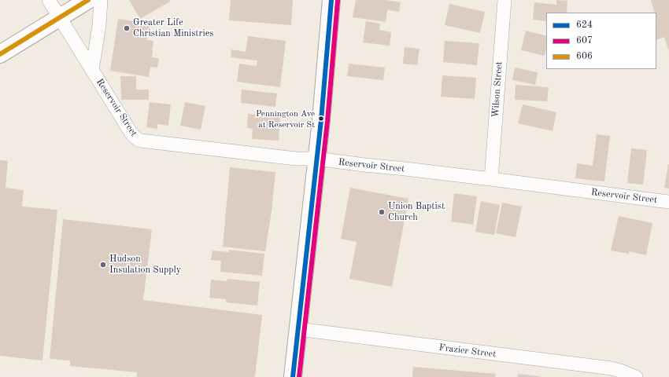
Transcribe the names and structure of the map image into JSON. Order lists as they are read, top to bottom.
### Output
{
  "streets": {
    "street": ["Wilson Street", "Reservoir Street", "Frazier Street"]
  },
  "crossings": [
    ["Wilson Street", "Reservoir Street"]
  ],
  "places": [
    "Greater Life Christian Ministries",
    "Pennington Ave at Reservoir St",
    "Union Baptist Church",
    "Hudson Insulation Supply"
  ],
  "lines": ["transit line 624", "transit line 606", "transit line 607"],
  "legend": ["624", "607", "606"]
}
